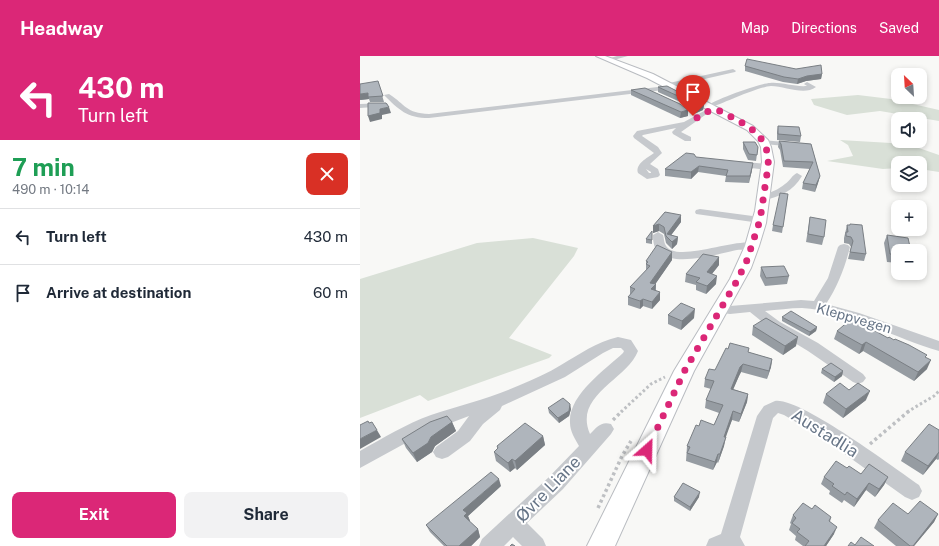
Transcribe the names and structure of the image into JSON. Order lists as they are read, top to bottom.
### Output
{
  "streets": {
    "street": ["Kleppvegen", "Austadlia", "Øvre Liane"]
  },
  "north": "top left",
  "page": {
    "header": "Headway",
    "nav": ["Map", "Directions", "Saved"],
    "turn": ["430 m", "Turn left"],
    "map_buttons": ["+", "−"],
    "heading": ["7 min", "490 m · 10:14"],
    "list": [
      {
        "name": "Turn left",
        "value": "430 m"
      },
      {
        "name": "Arrive at destination",
        "value": "60 m"
      }
    ],
    "buttons": ["Exit", "Share"]
  }
}
